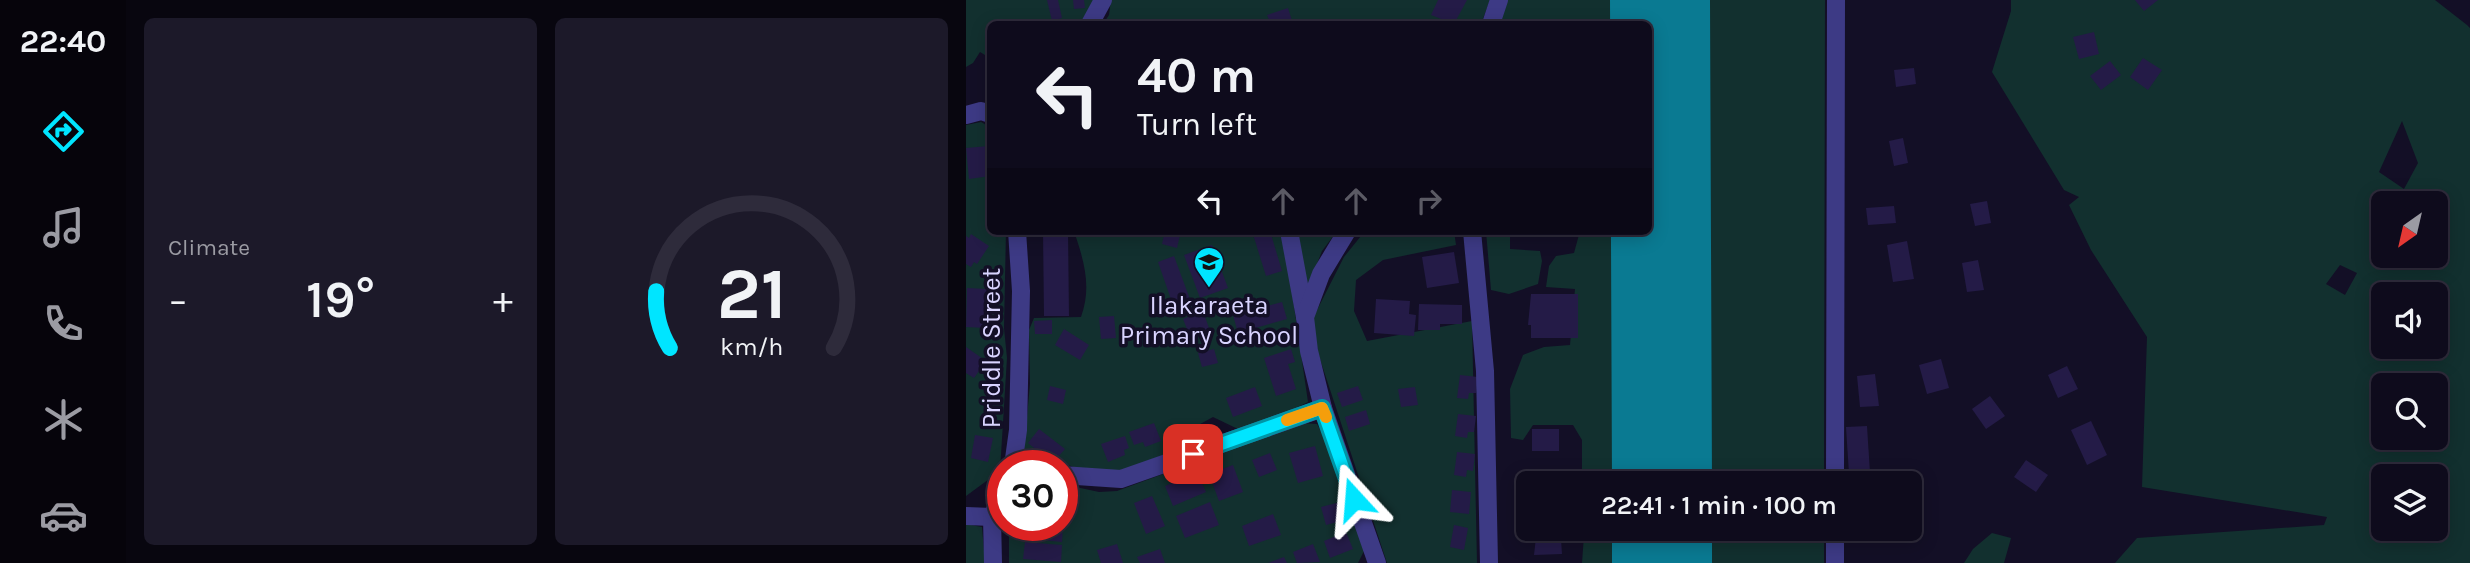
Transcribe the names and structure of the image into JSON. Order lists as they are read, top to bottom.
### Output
{
  "streets": {
    "street": ["Priddle Street"]
  },
  "places": {
    "school or university": ["Ilakaraeta Primary School"]
  },
  "north": "bottom left",
  "page": {
    "tabs": "22:40",
    "tile": "Climate",
    "turn": ["40 m", "Turn left"],
    "heat": ["−", "19°", "+"],
    "limit": "30",
    "trip": "22:41 · 1 min · 100 m",
    "gauge": ["21", "km/h"]
  }
}
